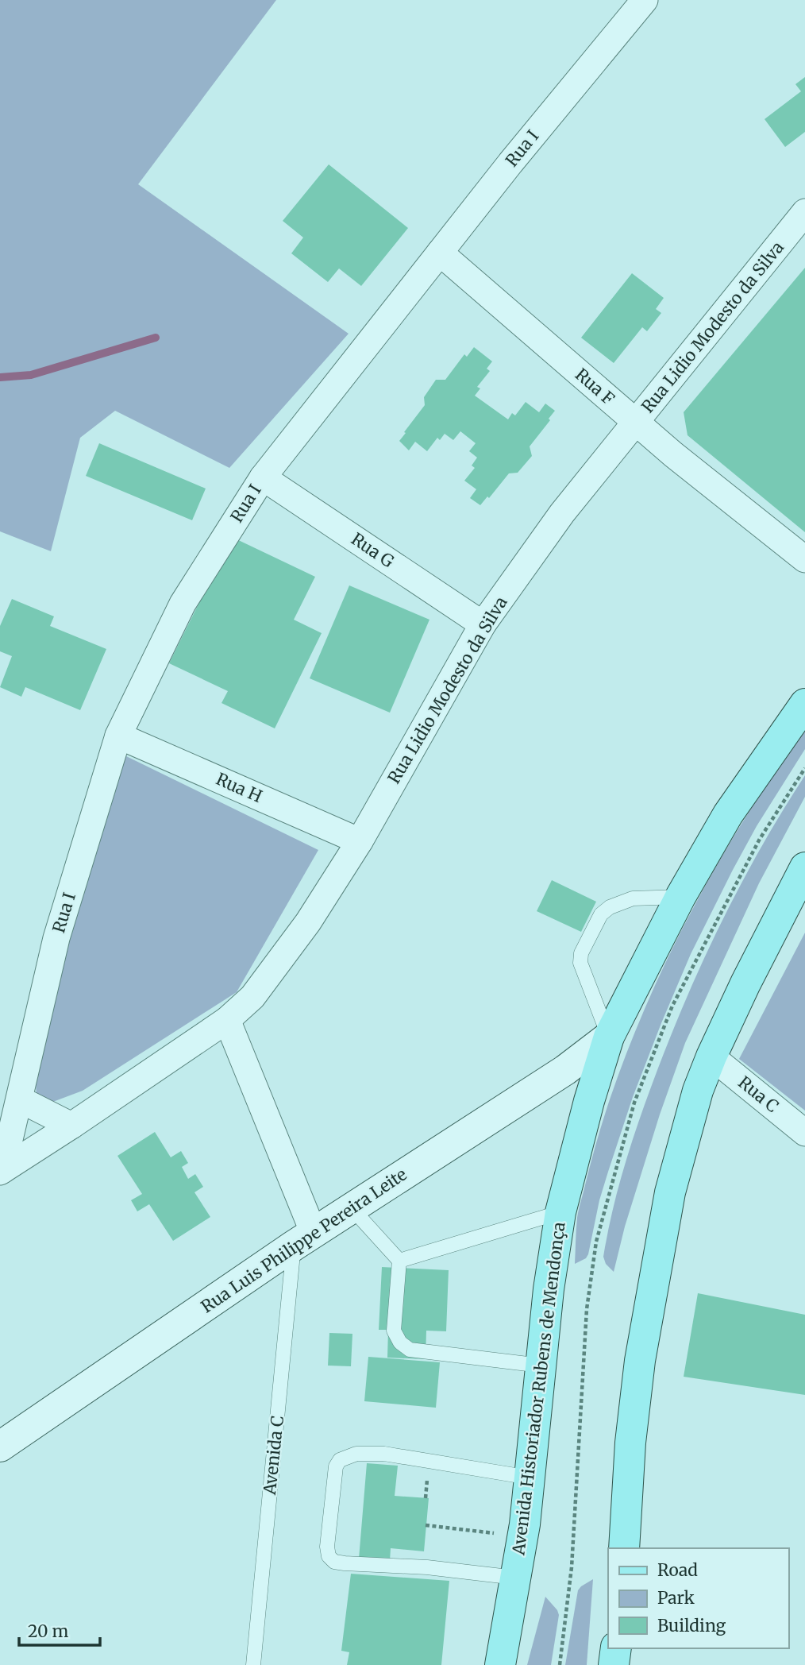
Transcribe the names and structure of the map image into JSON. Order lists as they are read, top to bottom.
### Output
{
  "streets": {
    "main road": ["Avenida Historiador Rubens de Mendonça"],
    "street": [
      "Rua I",
      "Rua Lidio Modesto da Silva",
      "Rua F",
      "Rua G",
      "Rua H",
      "Rua C",
      "Rua Luis Philippe Pereira Leite"
    ],
    "lane": ["Avenida C"]
  },
  "crossings": [
    ["Rua I", "Rua F"],
    ["Rua I", "Rua G"],
    ["Rua I", "Rua H"],
    ["Rua Lidio Modesto da Silva", "Rua F"],
    ["Rua Lidio Modesto da Silva", "Rua G"],
    ["Rua Lidio Modesto da Silva", "Rua H"],
    ["Rua Luis Philippe Pereira Leite", "Avenida Historiador Rubens de Mendonça"],
    ["Rua Luis Philippe Pereira Leite", "Avenida C"]
  ],
  "legend": ["Road", "Park", "Building"],
  "scale_bar": "20 m"
}
